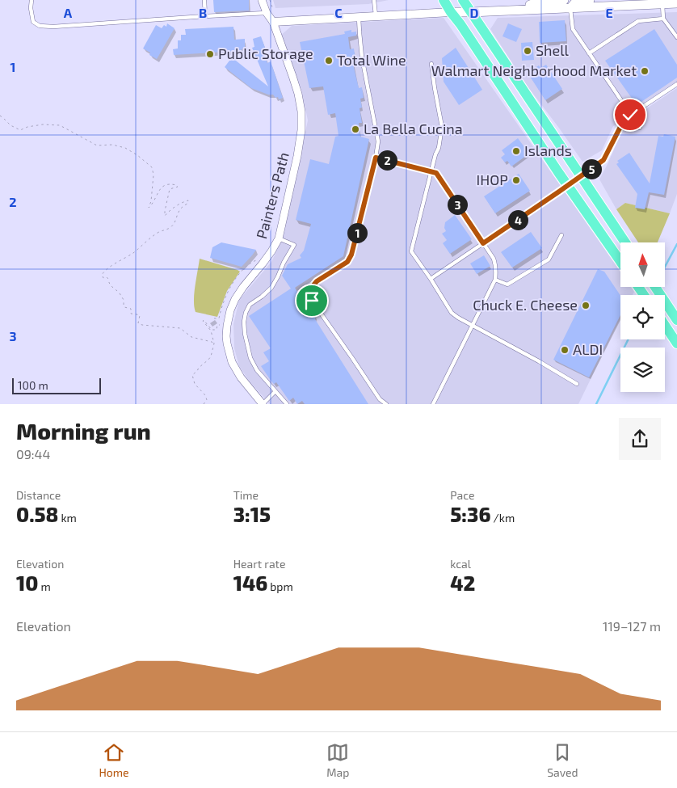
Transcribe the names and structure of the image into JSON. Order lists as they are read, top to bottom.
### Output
{
  "streets": {
    "street": ["Painters Path"]
  },
  "places": [
    "Shell",
    "Public Storage",
    "Total Wine",
    "Walmart Neighborhood Market",
    "La Bella Cucina",
    "Islands",
    "IHOP",
    "Chuck E. Cheese",
    "ALDI"
  ],
  "scale_bar": "100 m",
  "north": "top",
  "page": {
    "pins": [
      "2",
      "5",
      "3",
      "4",
      "1"
    ],
    "scale": "100 m",
    "heading": ["Morning run", "09:44"],
    "stats": [
      ["Distance", "0.58 km"],
      ["Time", "3:15"],
      ["Pace", "5:36 /km"],
      ["Elevation", "10 m"],
      ["Heart rate", "146 bpm"],
      ["kcal", "42"]
    ],
    "chart": ["Elevation", "119–127 m"],
    "tabs": ["Home", "Map", "Saved"]
  },
  "grid": {
    "columns": [
      "A",
      "B",
      "C",
      "D",
      "E"
    ],
    "rows": ["1", "2", "3"]
  }
}
